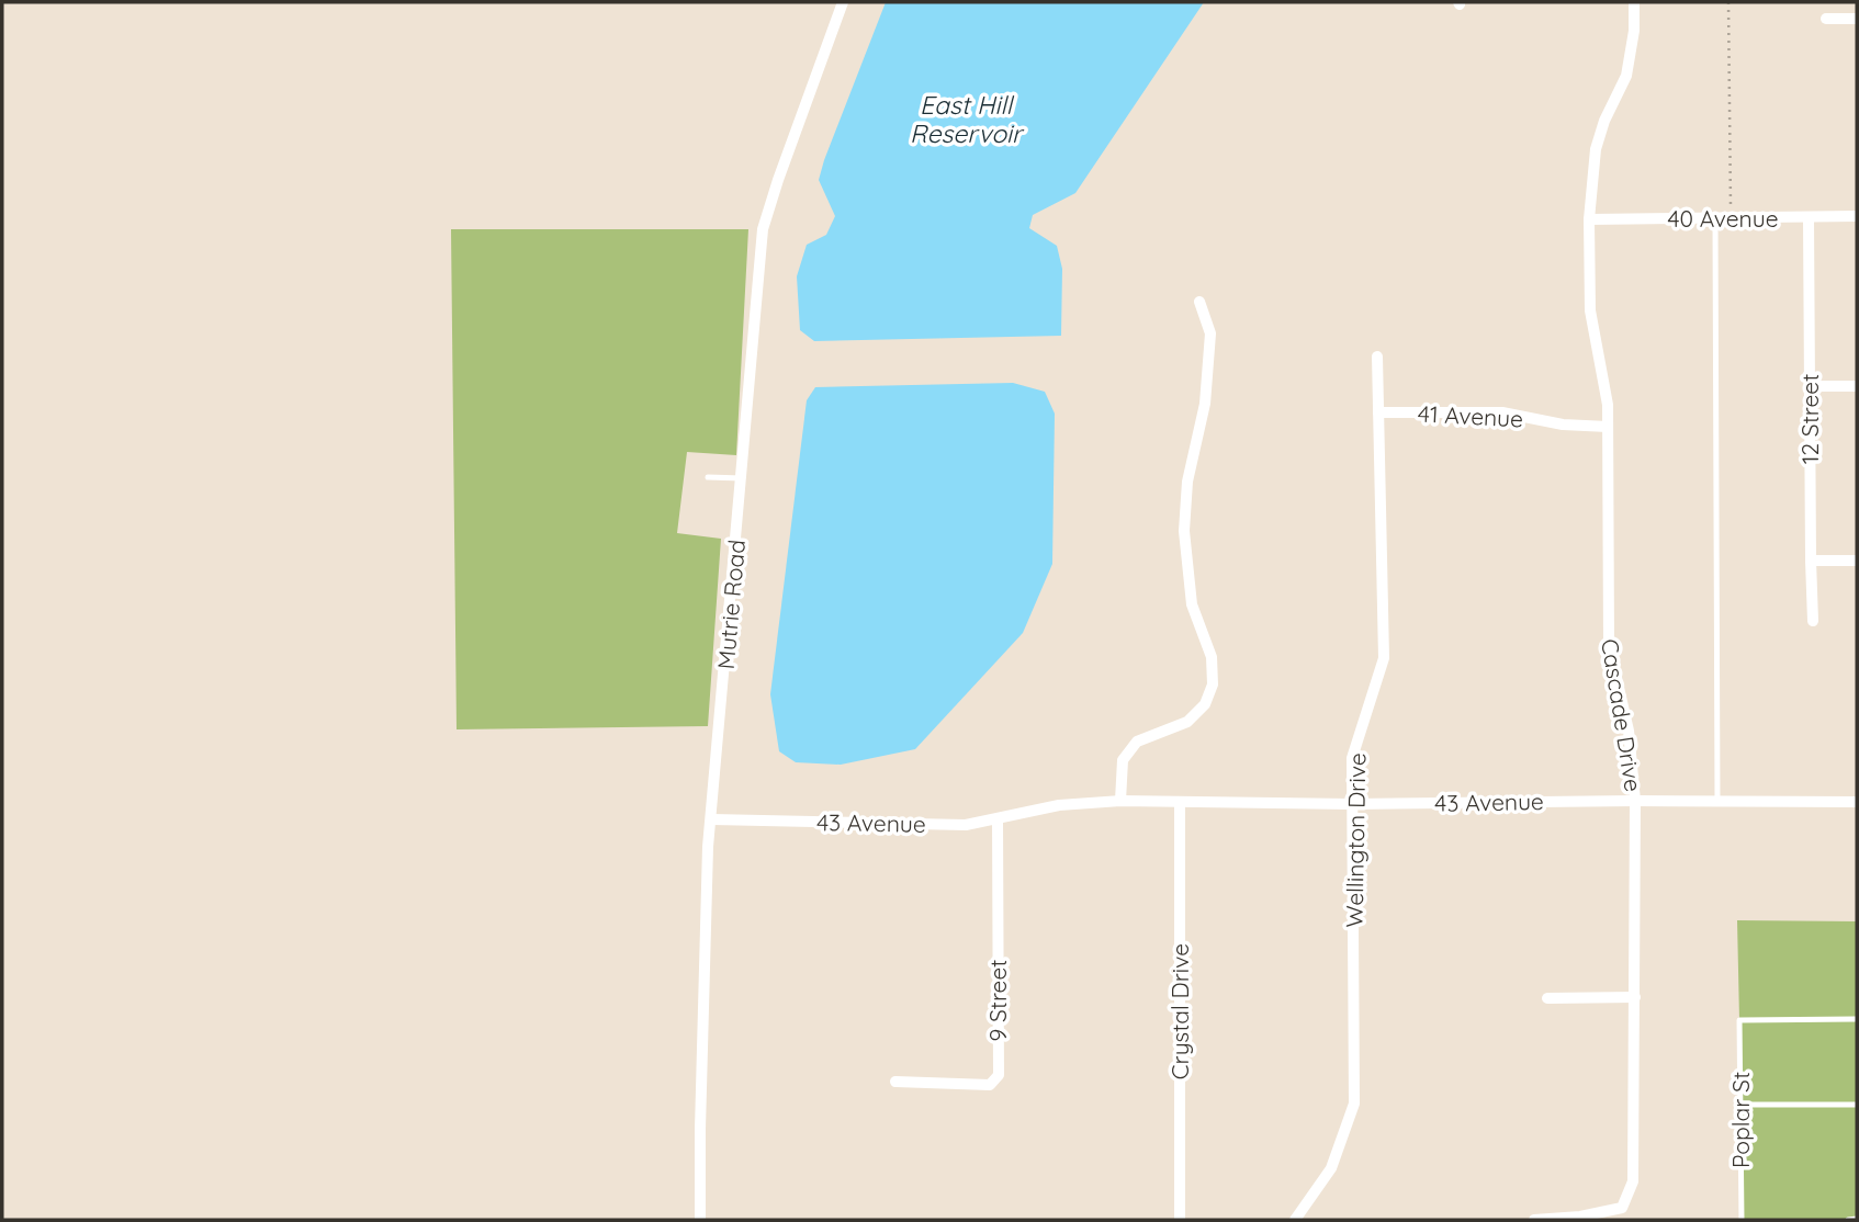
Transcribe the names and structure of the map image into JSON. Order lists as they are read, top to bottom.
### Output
{
  "streets": {
    "street": [
      "40 Avenue",
      "41 Avenue",
      "12 Street",
      "Mutrie Road",
      "Cascade Drive",
      "43 Avenue",
      "Wellington Drive",
      "9 Street",
      "Crystal Drive"
    ],
    "lane": ["Poplar St"]
  },
  "crossings": [
    ["40 Avenue", "12 Street"],
    ["40 Avenue", "Cascade Drive"],
    ["41 Avenue", "Cascade Drive"],
    ["41 Avenue", "Wellington Drive"],
    ["Mutrie Road", "43 Avenue"],
    ["Cascade Drive", "43 Avenue"],
    ["43 Avenue", "Wellington Drive"],
    ["43 Avenue", "9 Street"],
    ["43 Avenue", "Crystal Drive"]
  ],
  "water": ["East Hill Reservoir"]
}
